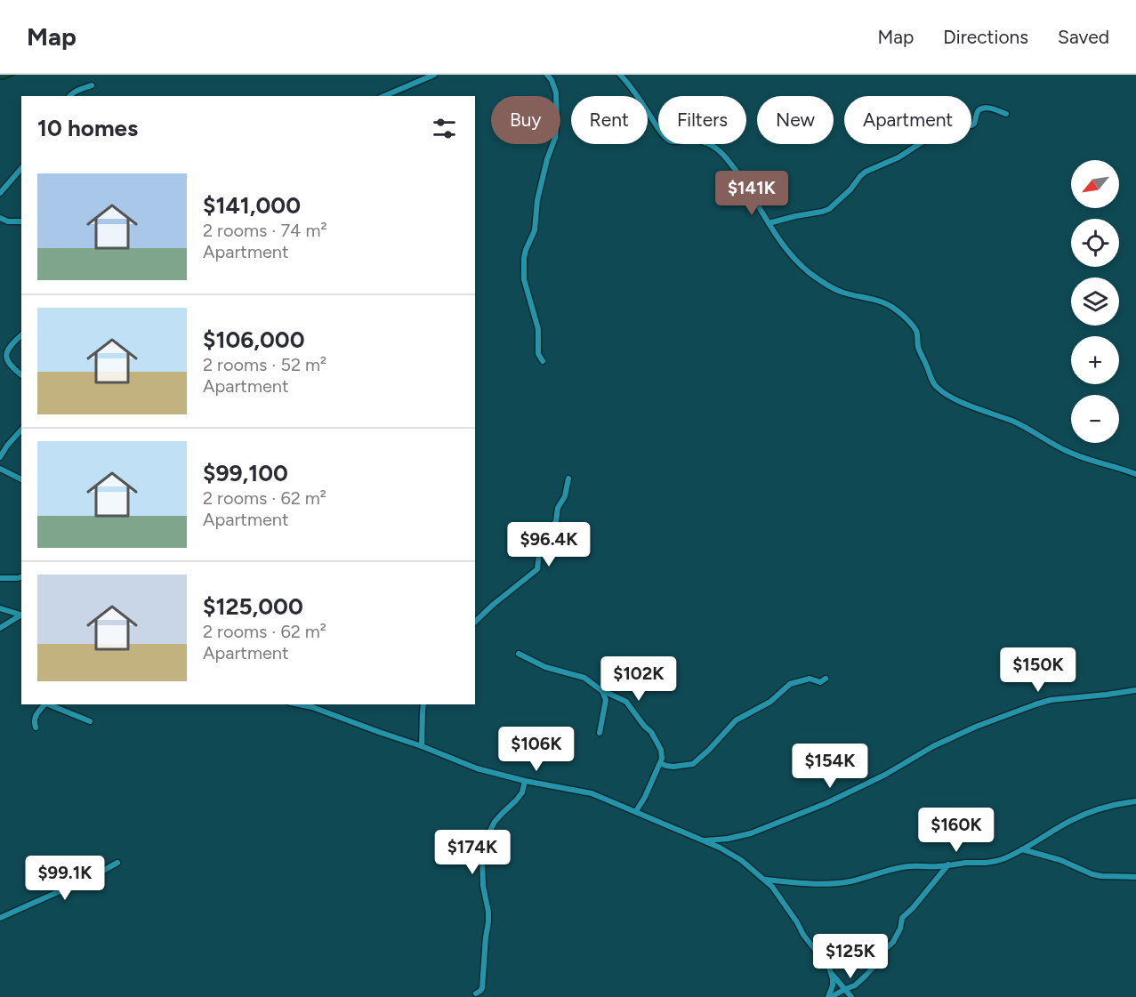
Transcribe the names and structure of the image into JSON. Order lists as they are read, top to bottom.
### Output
{
  "north": "bottom left",
  "page": {
    "header": "Map",
    "nav": ["Map", "Directions", "Saved"],
    "chip": [
      "Buy",
      "Rent",
      "Filters",
      "New",
      "Apartment"
    ],
    "heading": "10 homes",
    "map_buttons": ["+", "−"],
    "list": [
      {
        "name": "$141,000",
        "note": "2 rooms · 74 m² · Apartment"
      },
      {
        "name": "$106,000",
        "note": "2 rooms · 52 m² · Apartment"
      },
      {
        "name": "$99,100",
        "note": "2 rooms · 62 m² · Apartment"
      },
      {
        "name": "$125,000",
        "note": "2 rooms · 62 m² · Apartment"
      }
    ],
    "price": [
      "$141K",
      "$96.4K",
      "$150K",
      "$102K",
      "$106K",
      "$154K",
      "$160K",
      "$174K",
      "$99.1K",
      "$125K"
    ]
  }
}
